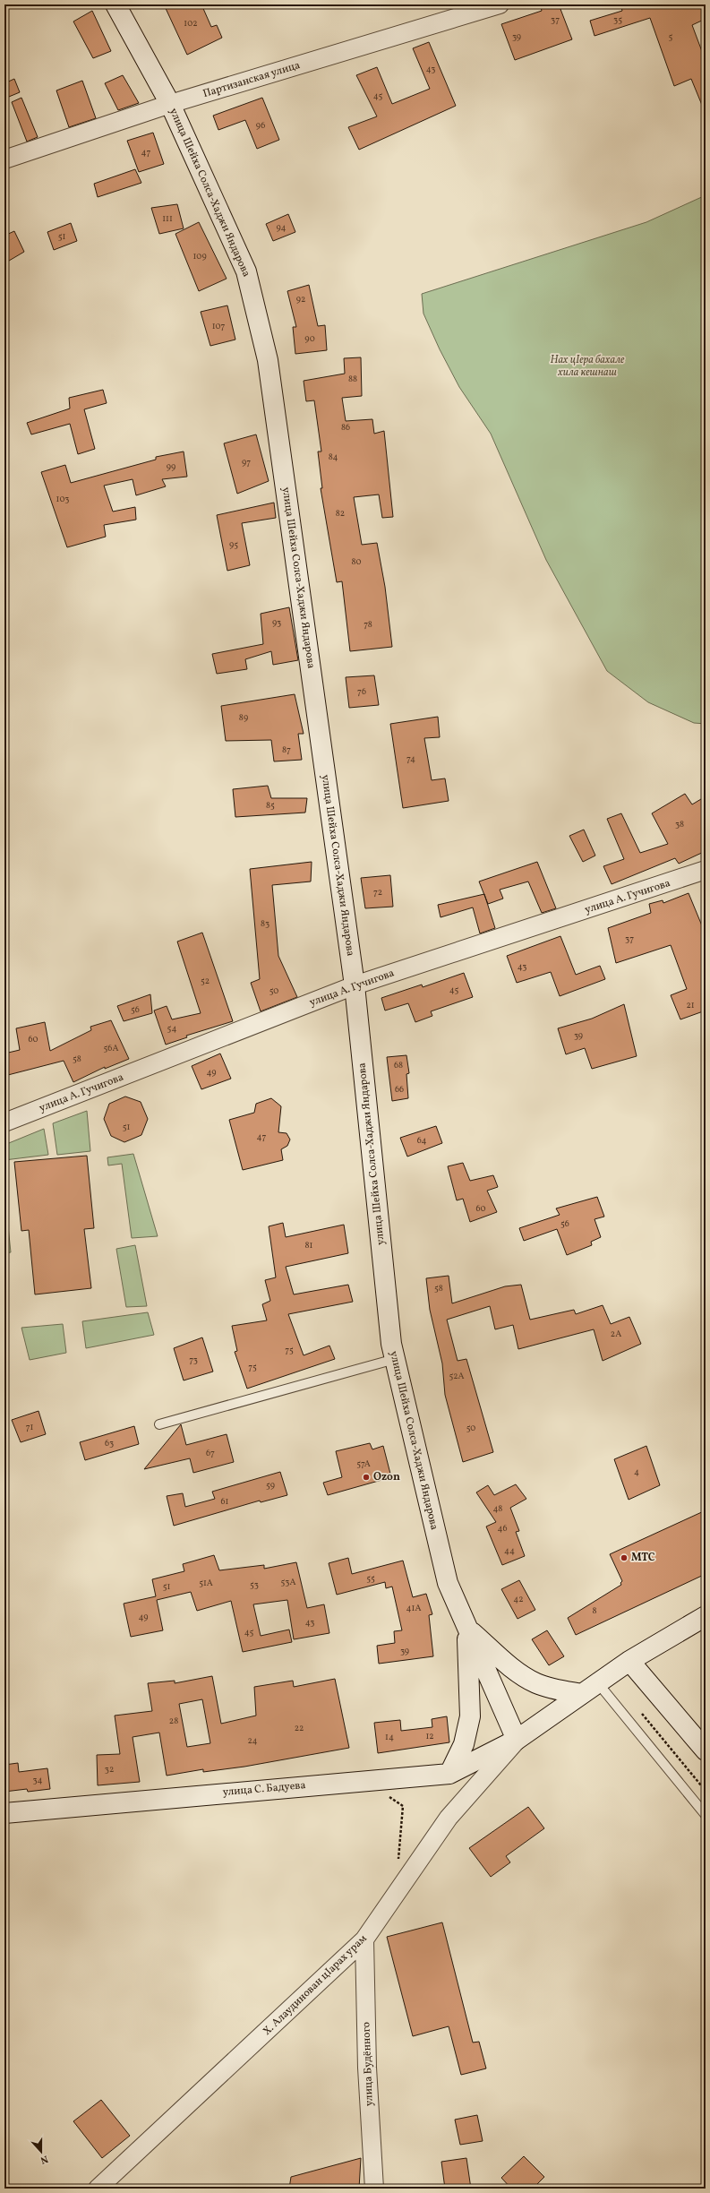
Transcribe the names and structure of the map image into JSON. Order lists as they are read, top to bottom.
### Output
{
  "streets": {
    "main road": ["улица Шейха Солса-Хаджи Яндарова", "улица С. Бадуева"],
    "street": [
      "Партизанская улица",
      "улица А. Гучигова",
      "Х. Алаудинован цIарах урам",
      "улица Будённого"
    ]
  },
  "crossings": [
    ["Партизанская улица", "улица Шейха Солса-Хаджи Яндарова"],
    ["улица Шейха Солса-Хаджи Яндарова", "улица А. Гучигова"],
    ["улица Шейха Солса-Хаджи Яндарова", "улица С. Бадуева"],
    ["улица Шейха Солса-Хаджи Яндарова", "Х. Алаудинован цIарах урам"],
    ["улица С. Бадуева", "Х. Алаудинован цIарах урам"],
    ["Х. Алаудинован цIарах урам", "улица Будённого"]
  ],
  "parks": ["Нах цIера бахале хила кешнаш"],
  "places": ["Ozon", "МТС"],
  "house_numbers": [
    "37",
    "35",
    "102",
    "39",
    "5",
    "43",
    "45",
    "96",
    "47",
    "111",
    "94",
    "51",
    "109",
    "92",
    "107",
    "90",
    "88",
    "86",
    "84",
    "97",
    "99",
    "103",
    "82",
    "95",
    "80",
    "93",
    "78",
    "76",
    "89",
    "87",
    "74",
    "85",
    "38",
    "72",
    "83",
    "37",
    "43",
    "52",
    "45",
    "50",
    "21",
    "56",
    "54",
    "39",
    "60",
    "56А",
    "58",
    "68",
    "49",
    "66",
    "51",
    "47",
    "64",
    "60",
    "56",
    "81",
    "58",
    "2А",
    "75",
    "73",
    "75",
    "52А",
    "71",
    "50",
    "63",
    "67",
    "57А",
    "4",
    "59",
    "61",
    "48",
    "46",
    "44",
    "55",
    "53А",
    "51А",
    "53",
    "51",
    "42",
    "41А",
    "8",
    "49",
    "43",
    "45",
    "39",
    "28",
    "22",
    "12",
    "14",
    "24",
    "32",
    "34"
  ],
  "north": "bottom"
}
